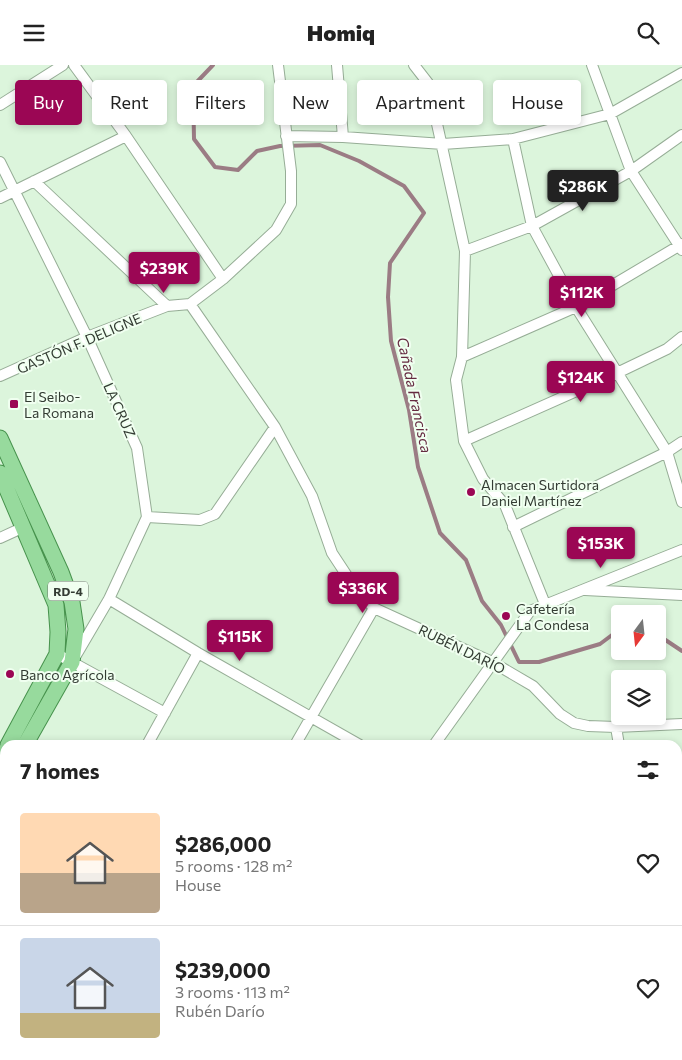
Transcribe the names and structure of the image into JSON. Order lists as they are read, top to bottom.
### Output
{
  "streets": {
    "main road": ["RD-4"],
    "street": ["GASTÓN F. DELIGNE", "LA CRUZ", "RUBÉN DARÍO"]
  },
  "crossings": [
    ["GASTÓN F. DELIGNE", "LA CRUZ"],
    ["GASTÓN F. DELIGNE", "RUBÉN DARÍO"]
  ],
  "water": ["Cañada Francisca"],
  "places": {
    "transit": ["El Seibo- La Romana"],
    "other": ["Almacen Surtidora Daniel Martínez", "Cafetería La Condesa", "Banco Agrícola"]
  },
  "north": "bottom",
  "page": {
    "header": "Homiq",
    "chip": [
      "Buy",
      "Rent",
      "Filters",
      "New",
      "Apartment",
      "House"
    ],
    "price": [
      "$286K",
      "$239K",
      "$112K",
      "$124K",
      "$153K",
      "$336K",
      "$115K"
    ],
    "heading": "7 homes",
    "list": [
      {
        "name": "$286,000",
        "note": "5 rooms · 128 m² · House"
      },
      {
        "name": "$239,000",
        "note": "3 rooms · 113 m² · Rubén Darío"
      }
    ]
  }
}
